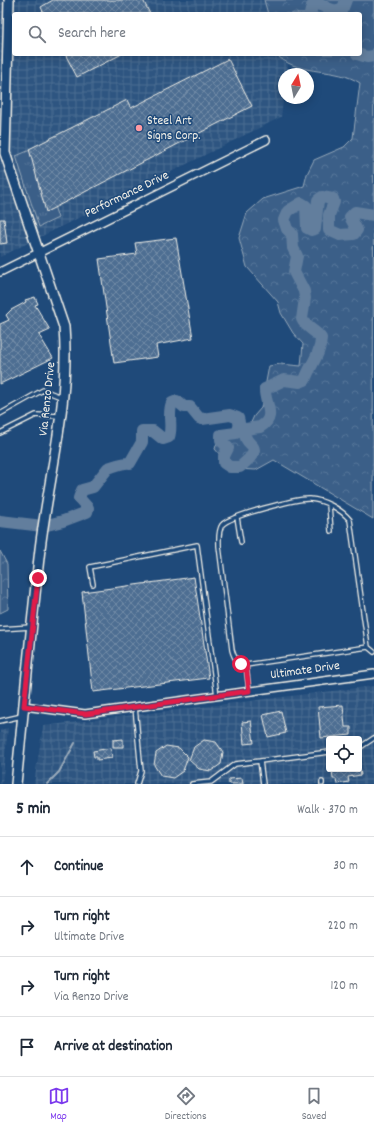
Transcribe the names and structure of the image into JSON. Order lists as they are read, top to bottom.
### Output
{
  "streets": {
    "street": ["Performance Drive", "Via Renzo Drive", "Ultimate Drive"]
  },
  "crossings": [
    ["Performance Drive", "Via Renzo Drive"],
    ["Via Renzo Drive", "Ultimate Drive"]
  ],
  "places": ["Steel Art Signs Corp."],
  "north": "top",
  "page": {
    "search": "Search here",
    "heading": ["5 min", "Walk · 370 m"],
    "list": [
      ["Continue", "30 m"],
      ["Turn right", "Ultimate Drive", "220 m"],
      ["Turn right", "Via Renzo Drive", "120 m"],
      "Arrive at destination"
    ],
    "nav": ["Map", "Directions", "Saved"]
  }
}
